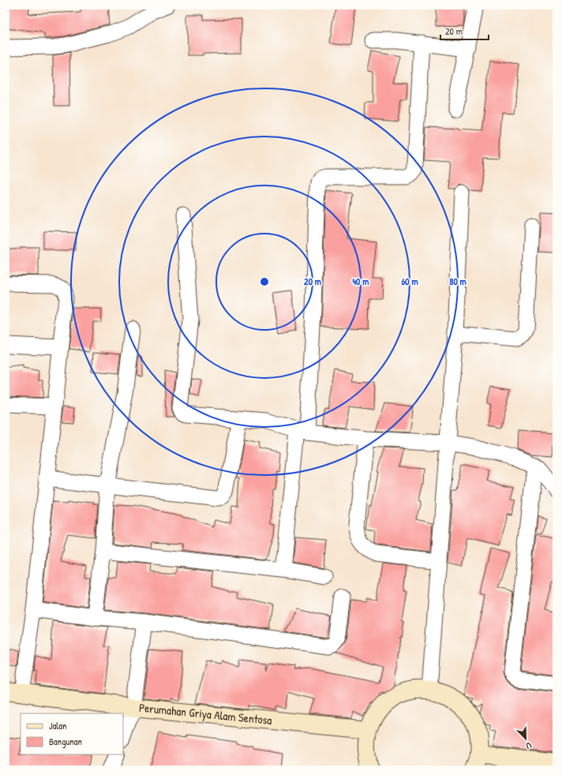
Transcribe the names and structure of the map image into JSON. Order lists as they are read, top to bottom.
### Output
{
  "streets": {
    "street": ["Perumahan Griya Alam Sentosa"]
  },
  "legend": ["Jalan", "Bangunan"],
  "scale_bar": "20 m",
  "north": "bottom right",
  "rings": [
    "20 m",
    "40 m",
    "60 m",
    "80 m"
  ]
}
